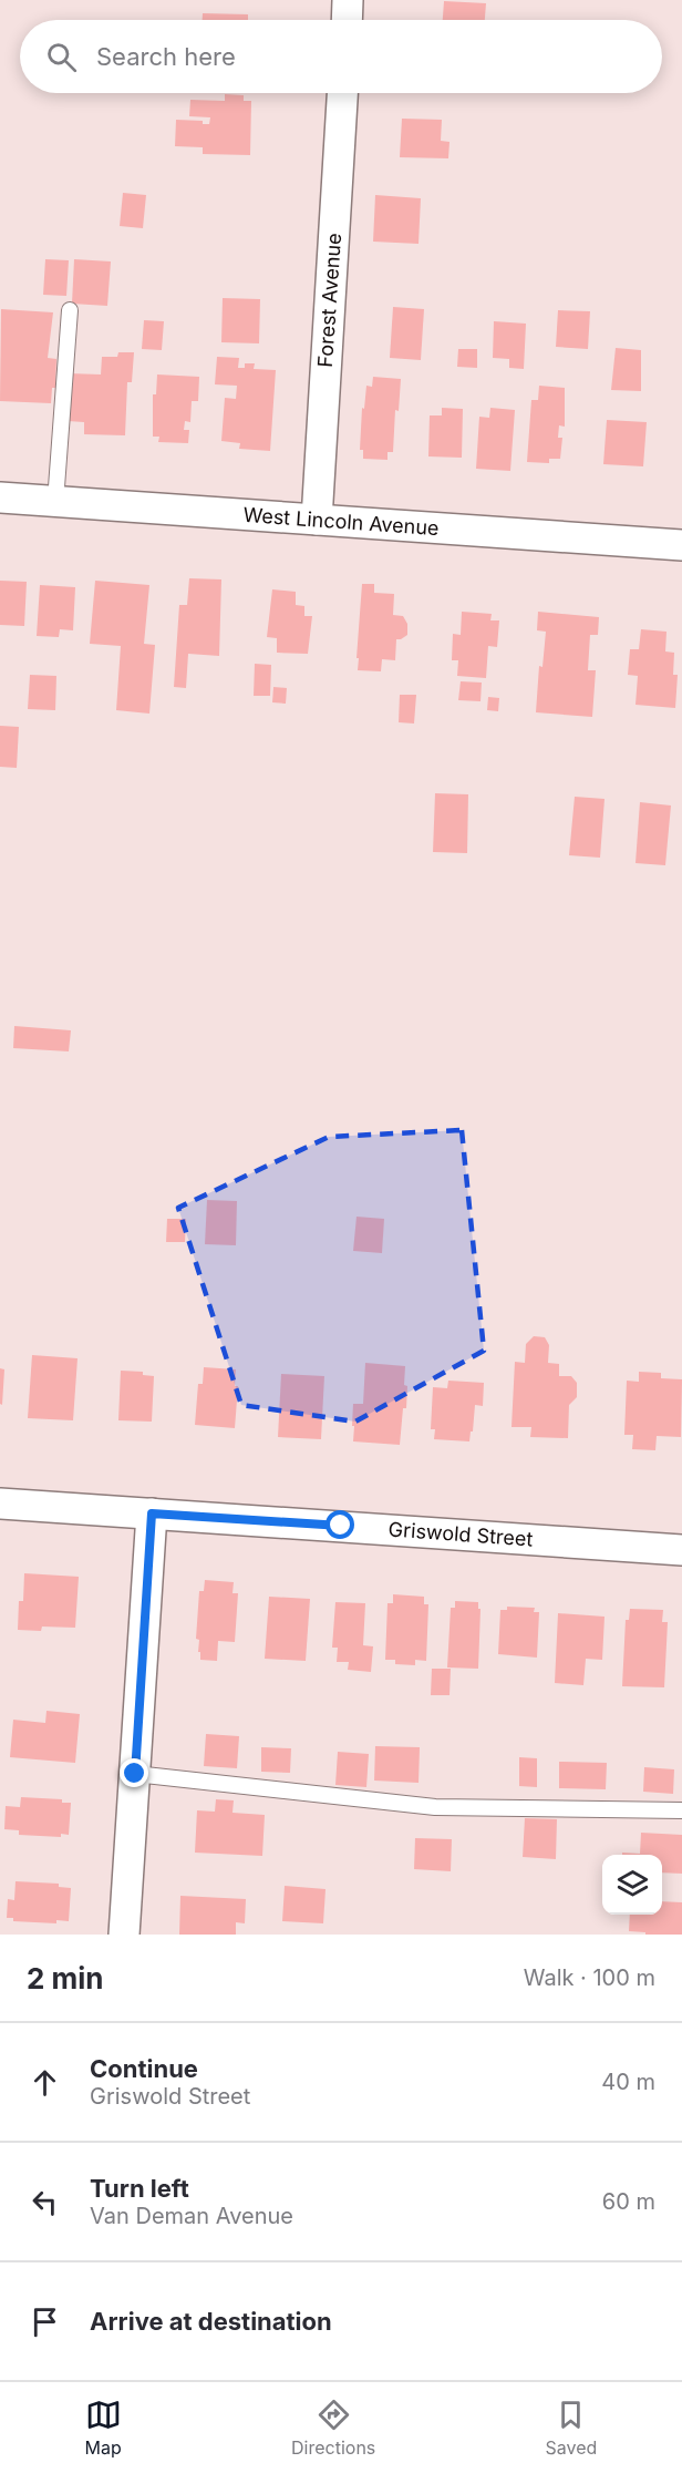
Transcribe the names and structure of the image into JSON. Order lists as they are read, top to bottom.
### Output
{
  "streets": {
    "street": ["Forest Avenue", "West Lincoln Avenue", "Griswold Street"]
  },
  "crossings": [
    ["Forest Avenue", "West Lincoln Avenue"]
  ],
  "page": {
    "search": "Search here",
    "heading": ["2 min", "Walk · 100 m"],
    "list": [
      ["Continue", "Griswold Street", "40 m"],
      ["Turn left", "Van Deman Avenue", "60 m"],
      "Arrive at destination"
    ],
    "nav": ["Map", "Directions", "Saved"]
  }
}
